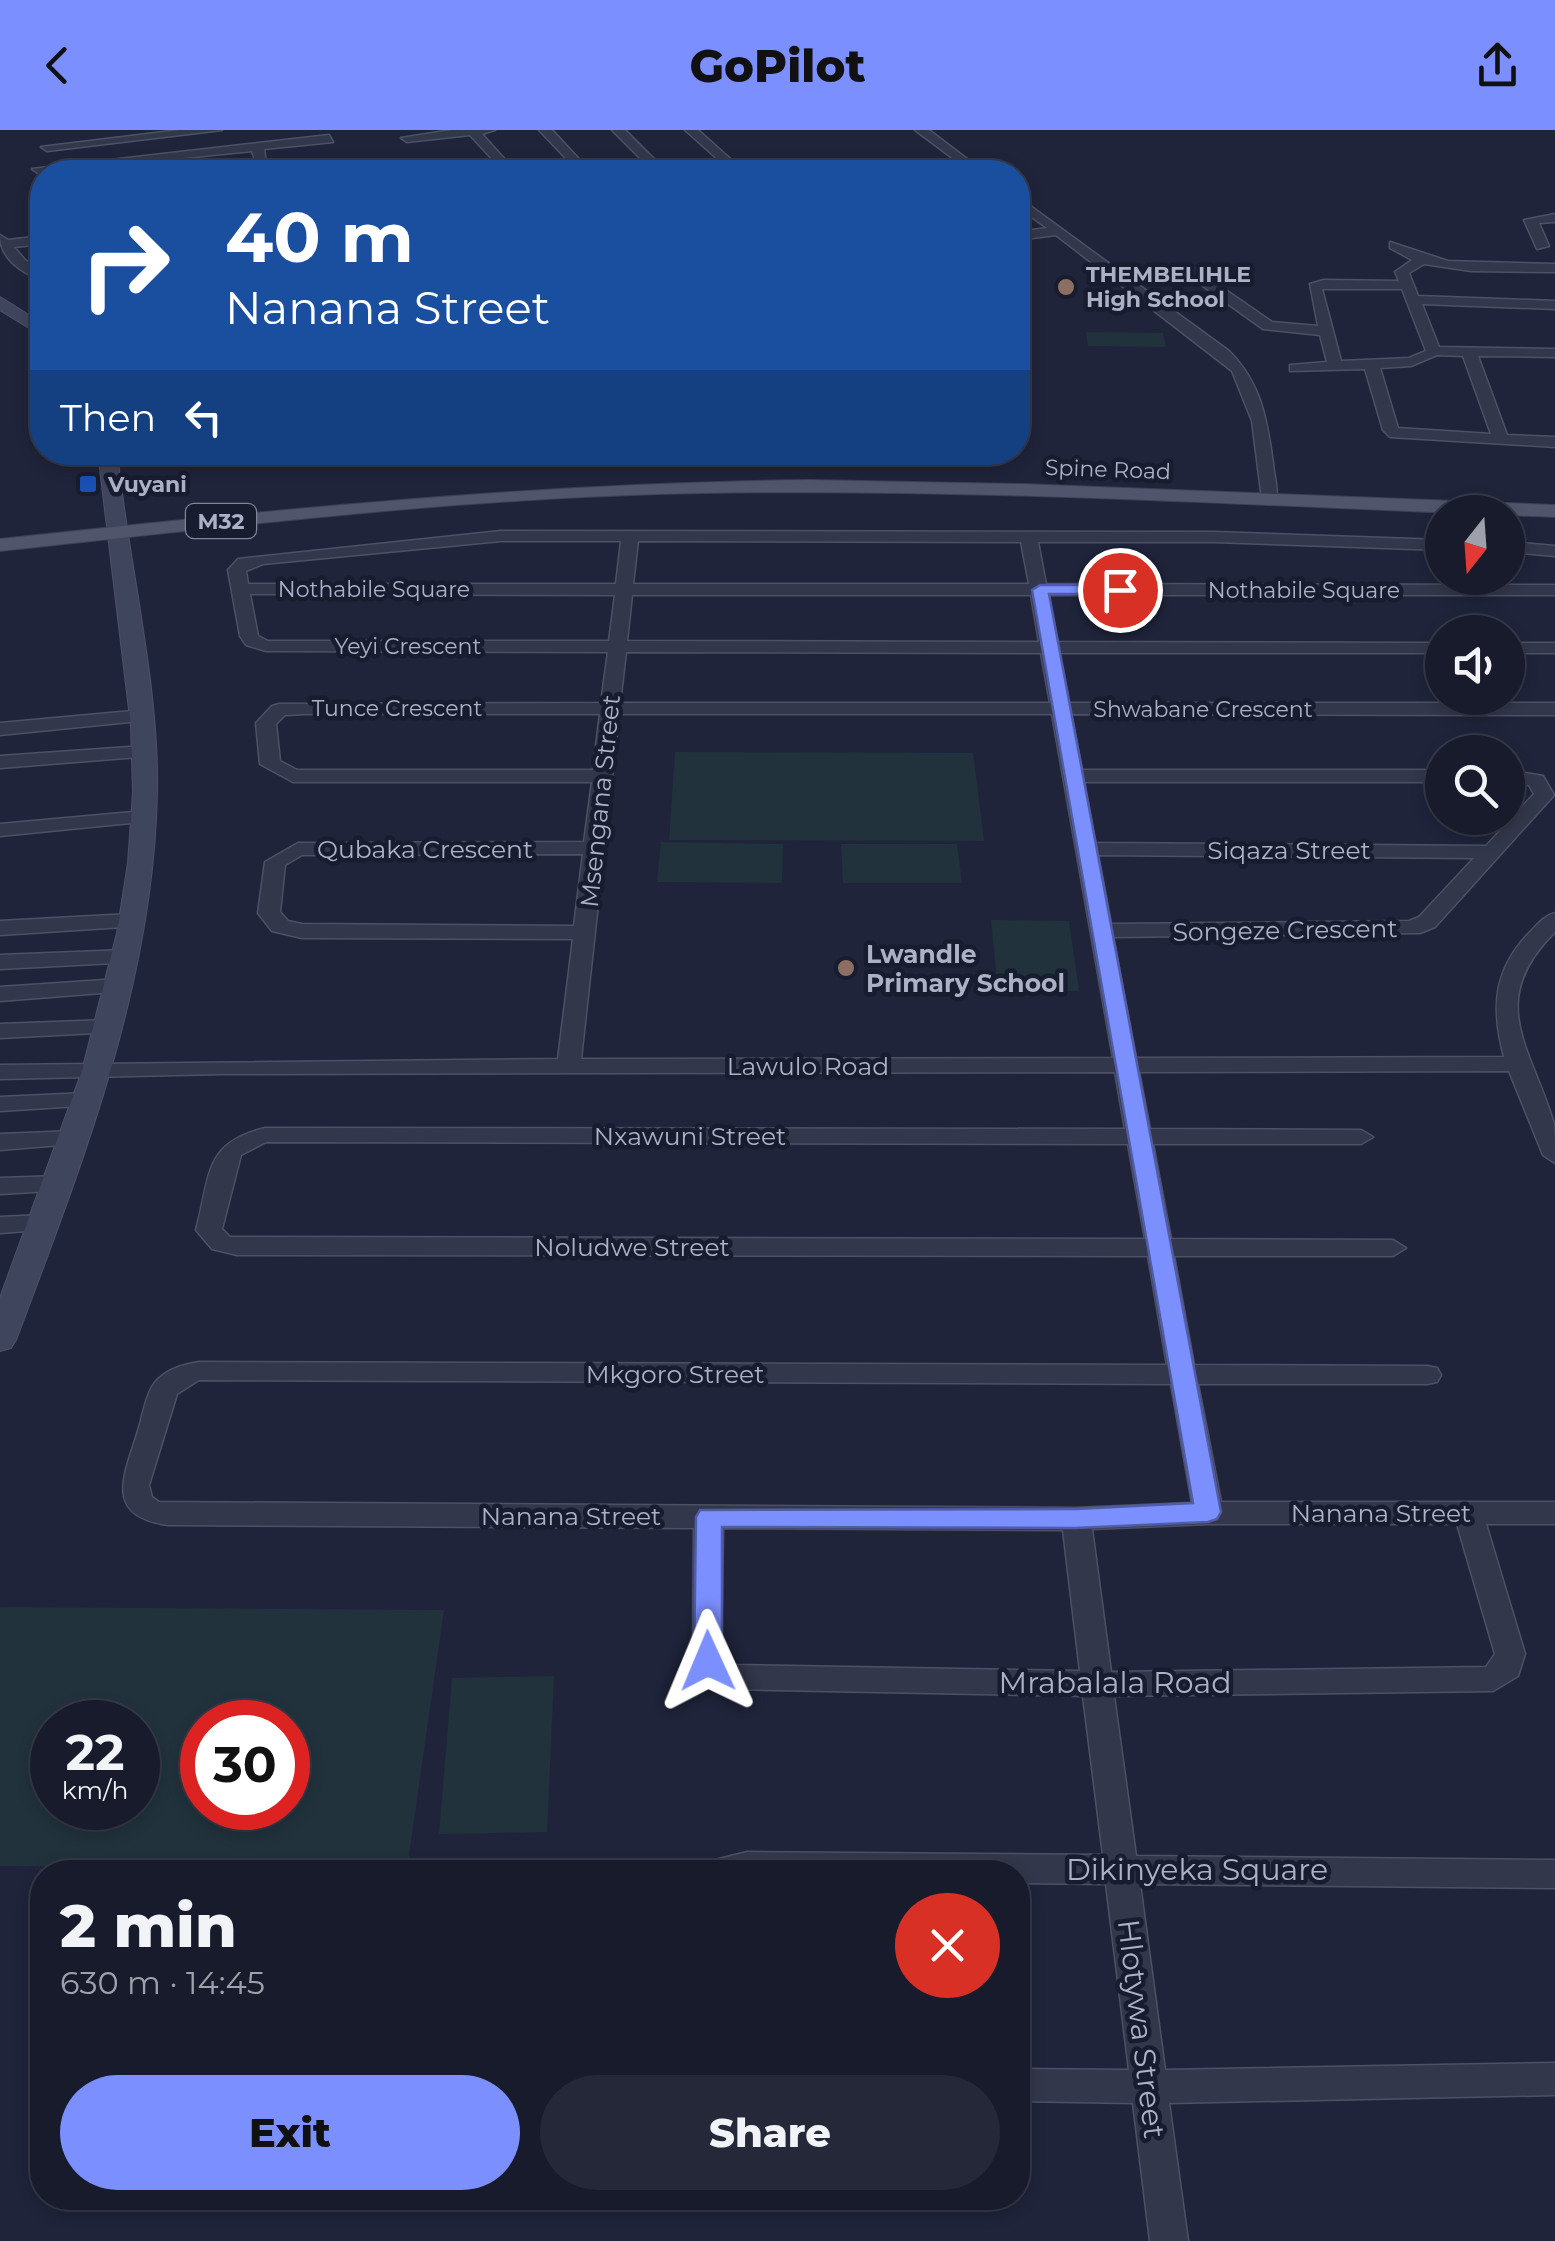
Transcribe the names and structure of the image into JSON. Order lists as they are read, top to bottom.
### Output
{
  "streets": {
    "main road": ["Spine Road", "M32"],
    "street": [
      "Nothabile Square",
      "Yeyi Crescent",
      "Tunce Crescent",
      "Shwabane Crescent",
      "Msengana Street",
      "Qubaka Crescent",
      "Siqaza Street",
      "Songeze Crescent",
      "Lawulo Road",
      "Nxawuni Street",
      "Noludwe Street",
      "Mkgoro Street",
      "Nanana Street",
      "Mrabalala Road",
      "Dikinyeka Square",
      "Hlotywa Street"
    ]
  },
  "crossings": [
    ["Nothabile Square", "Yeyi Crescent"],
    ["Nothabile Square", "Msengana Street"],
    ["Yeyi Crescent", "Msengana Street"],
    ["Tunce Crescent", "Shwabane Crescent"],
    ["Tunce Crescent", "Msengana Street"],
    ["Shwabane Crescent", "Msengana Street"],
    ["Msengana Street", "Qubaka Crescent"],
    ["Msengana Street", "Lawulo Road"],
    ["Siqaza Street", "Songeze Crescent"],
    ["Nxawuni Street", "Noludwe Street"],
    ["Mkgoro Street", "Nanana Street"],
    ["Nanana Street", "Mrabalala Road"],
    ["Nanana Street", "Hlotywa Street"],
    ["Mrabalala Road", "Hlotywa Street"],
    ["Dikinyeka Square", "Hlotywa Street"]
  ],
  "places": {
    "other": ["THEMBELIHLE High School", "Lwandle Primary School"],
    "transit": ["Vuyani"]
  },
  "north": "bottom",
  "page": {
    "header": "GoPilot",
    "turn": ["40 m", "Nanana Street"],
    "then": "Then",
    "speed": "22 km/h",
    "limit": "30",
    "heading": ["2 min", "630 m · 14:45"],
    "buttons": ["Exit", "Share"]
  }
}
